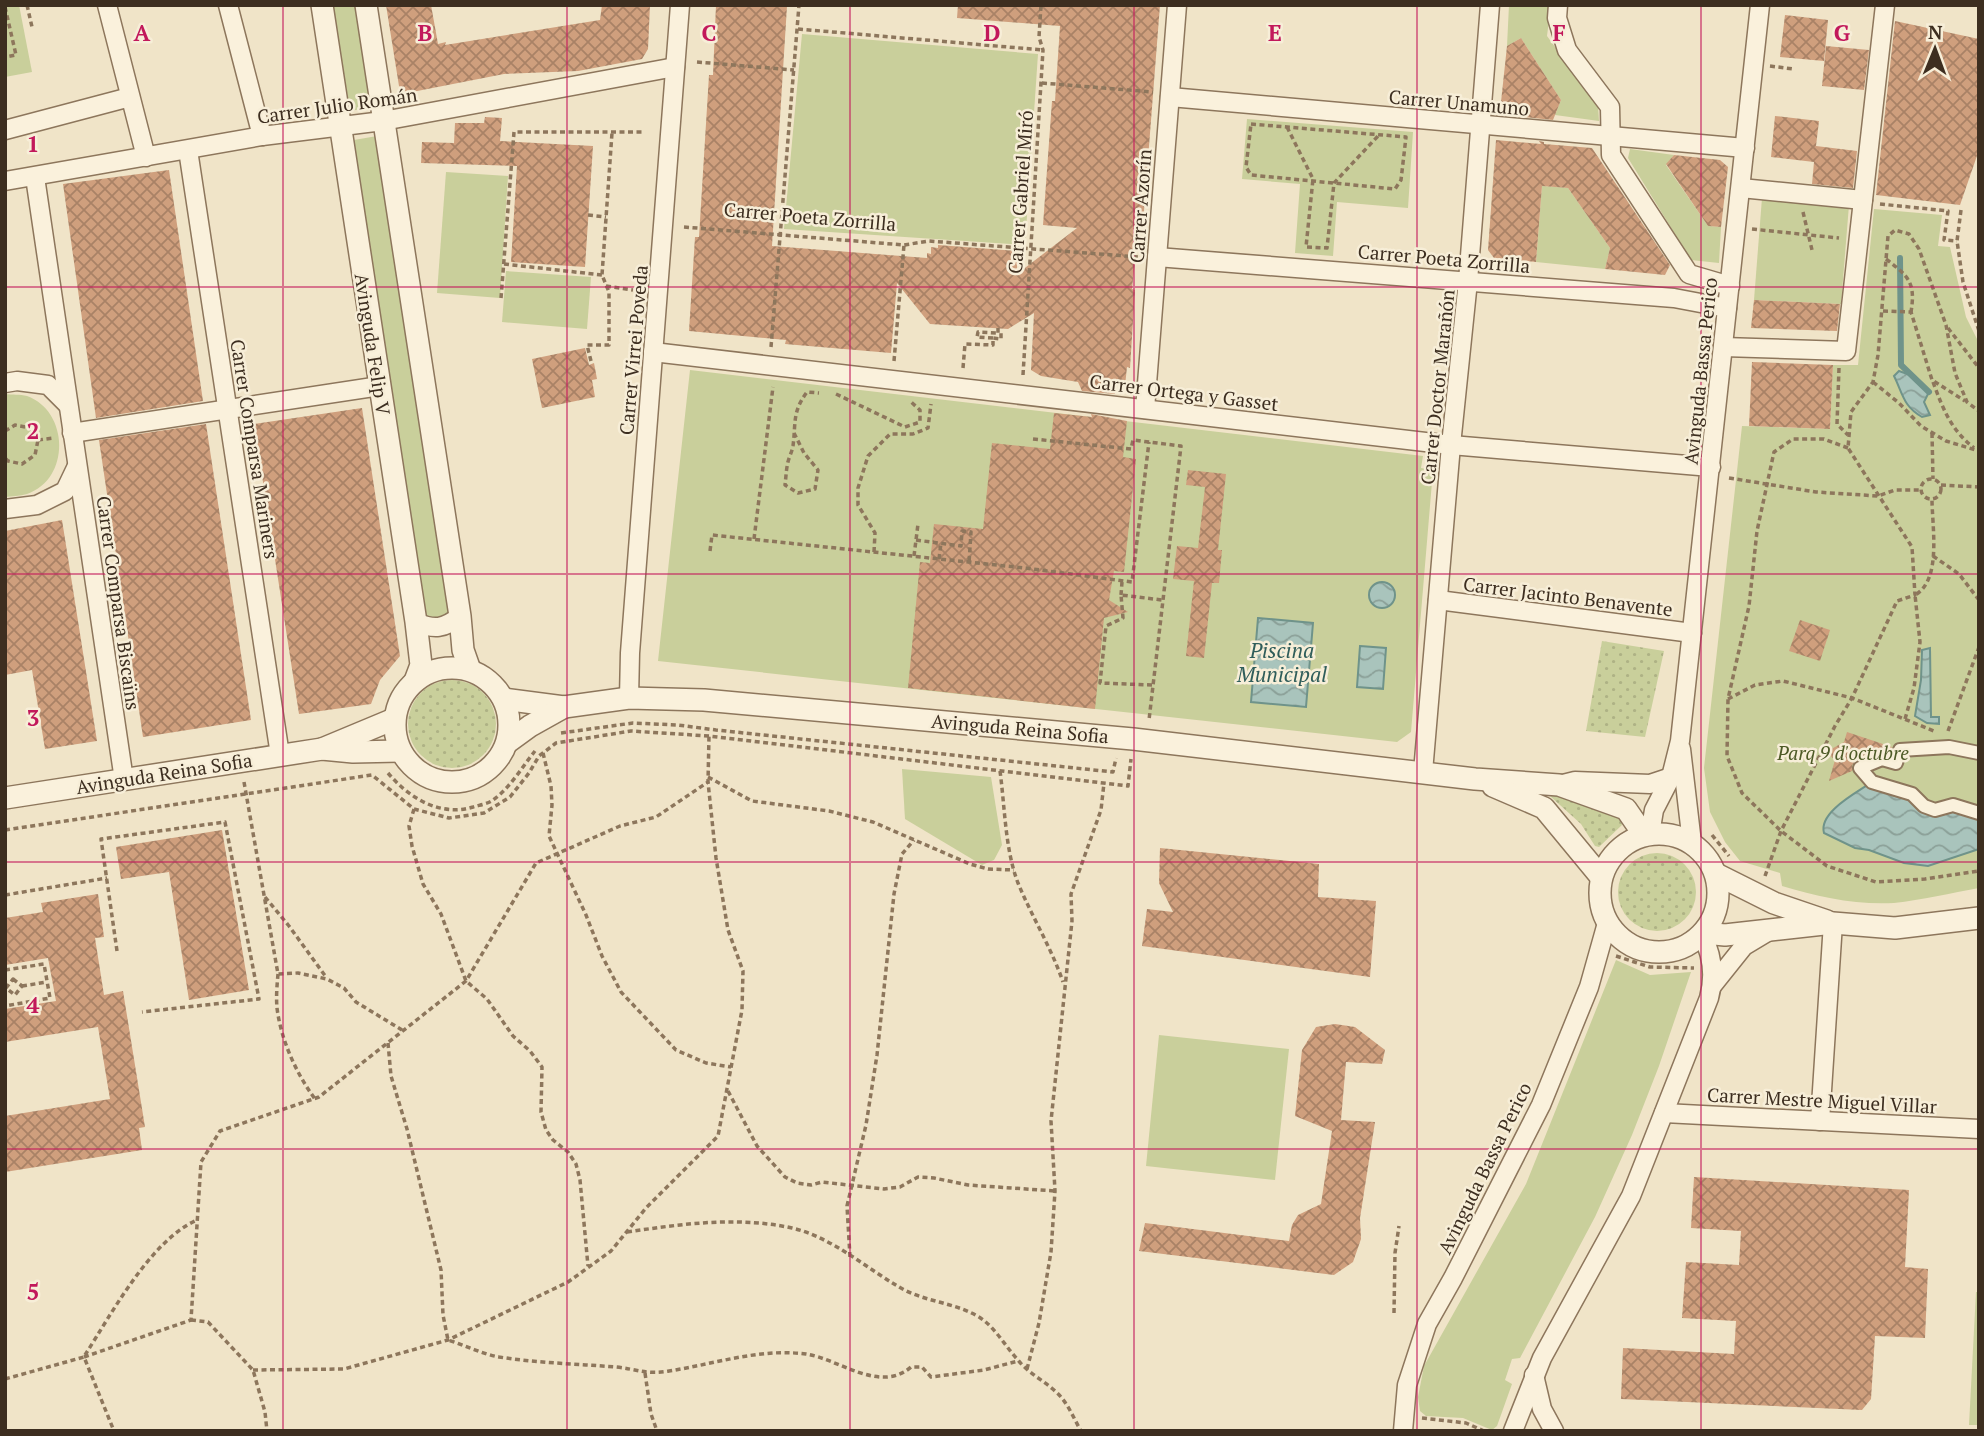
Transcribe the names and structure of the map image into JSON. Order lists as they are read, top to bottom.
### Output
{
  "streets": {
    "street": [
      "Carrer Unamuno",
      "Carrer Julio Román",
      "Carrer Azorín",
      "Carrer Poeta Zorrilla",
      "Avinguda Felip V",
      "Carrer Virrei Poveda",
      "Avinguda Bassa Perico",
      "Carrer Doctor Marañón",
      "Carrer Ortega y Gasset",
      "Carrer Comparsa Mariners",
      "Carrer Jacinto Benavente",
      "Carrer Comparsa Biscaïns",
      "Avinguda Reina Sofia",
      "Carrer Mestre Miguel Villar"
    ],
    "path": ["Carrer Gabriel Miró"]
  },
  "crossings": [
    ["Carrer Unamuno", "Carrer Azorín"],
    ["Carrer Unamuno", "Avinguda Bassa Perico"],
    ["Carrer Unamuno", "Carrer Doctor Marañón"],
    ["Carrer Julio Román", "Avinguda Felip V"],
    ["Carrer Julio Román", "Carrer Virrei Poveda"],
    ["Carrer Julio Román", "Carrer Comparsa Mariners"],
    ["Carrer Julio Román", "Carrer Comparsa Biscaïns"],
    ["Carrer Gabriel Miró", "Carrer Poeta Zorrilla"],
    ["Carrer Azorín", "Carrer Poeta Zorrilla"],
    ["Carrer Azorín", "Carrer Ortega y Gasset"],
    ["Carrer Poeta Zorrilla", "Avinguda Bassa Perico"],
    ["Carrer Poeta Zorrilla", "Carrer Doctor Marañón"],
    ["Avinguda Felip V", "Avinguda Reina Sofia"],
    ["Carrer Virrei Poveda", "Carrer Ortega y Gasset"],
    ["Carrer Virrei Poveda", "Avinguda Reina Sofia"],
    ["Avinguda Bassa Perico", "Carrer Ortega y Gasset"],
    ["Avinguda Bassa Perico", "Carrer Jacinto Benavente"],
    ["Avinguda Bassa Perico", "Avinguda Reina Sofia"],
    ["Carrer Doctor Marañón", "Carrer Ortega y Gasset"],
    ["Carrer Doctor Marañón", "Carrer Jacinto Benavente"],
    ["Carrer Doctor Marañón", "Avinguda Reina Sofia"],
    ["Carrer Comparsa Mariners", "Avinguda Reina Sofia"],
    ["Carrer Comparsa Biscaïns", "Avinguda Reina Sofia"]
  ],
  "water": ["Piscina Municipal"],
  "parks": ["Parq 9 d'octubre"],
  "north": "top",
  "grid": {
    "columns": [
      "A",
      "B",
      "C",
      "D",
      "E",
      "F",
      "G"
    ],
    "rows": [
      "1",
      "2",
      "3",
      "4",
      "5"
    ]
  }
}
